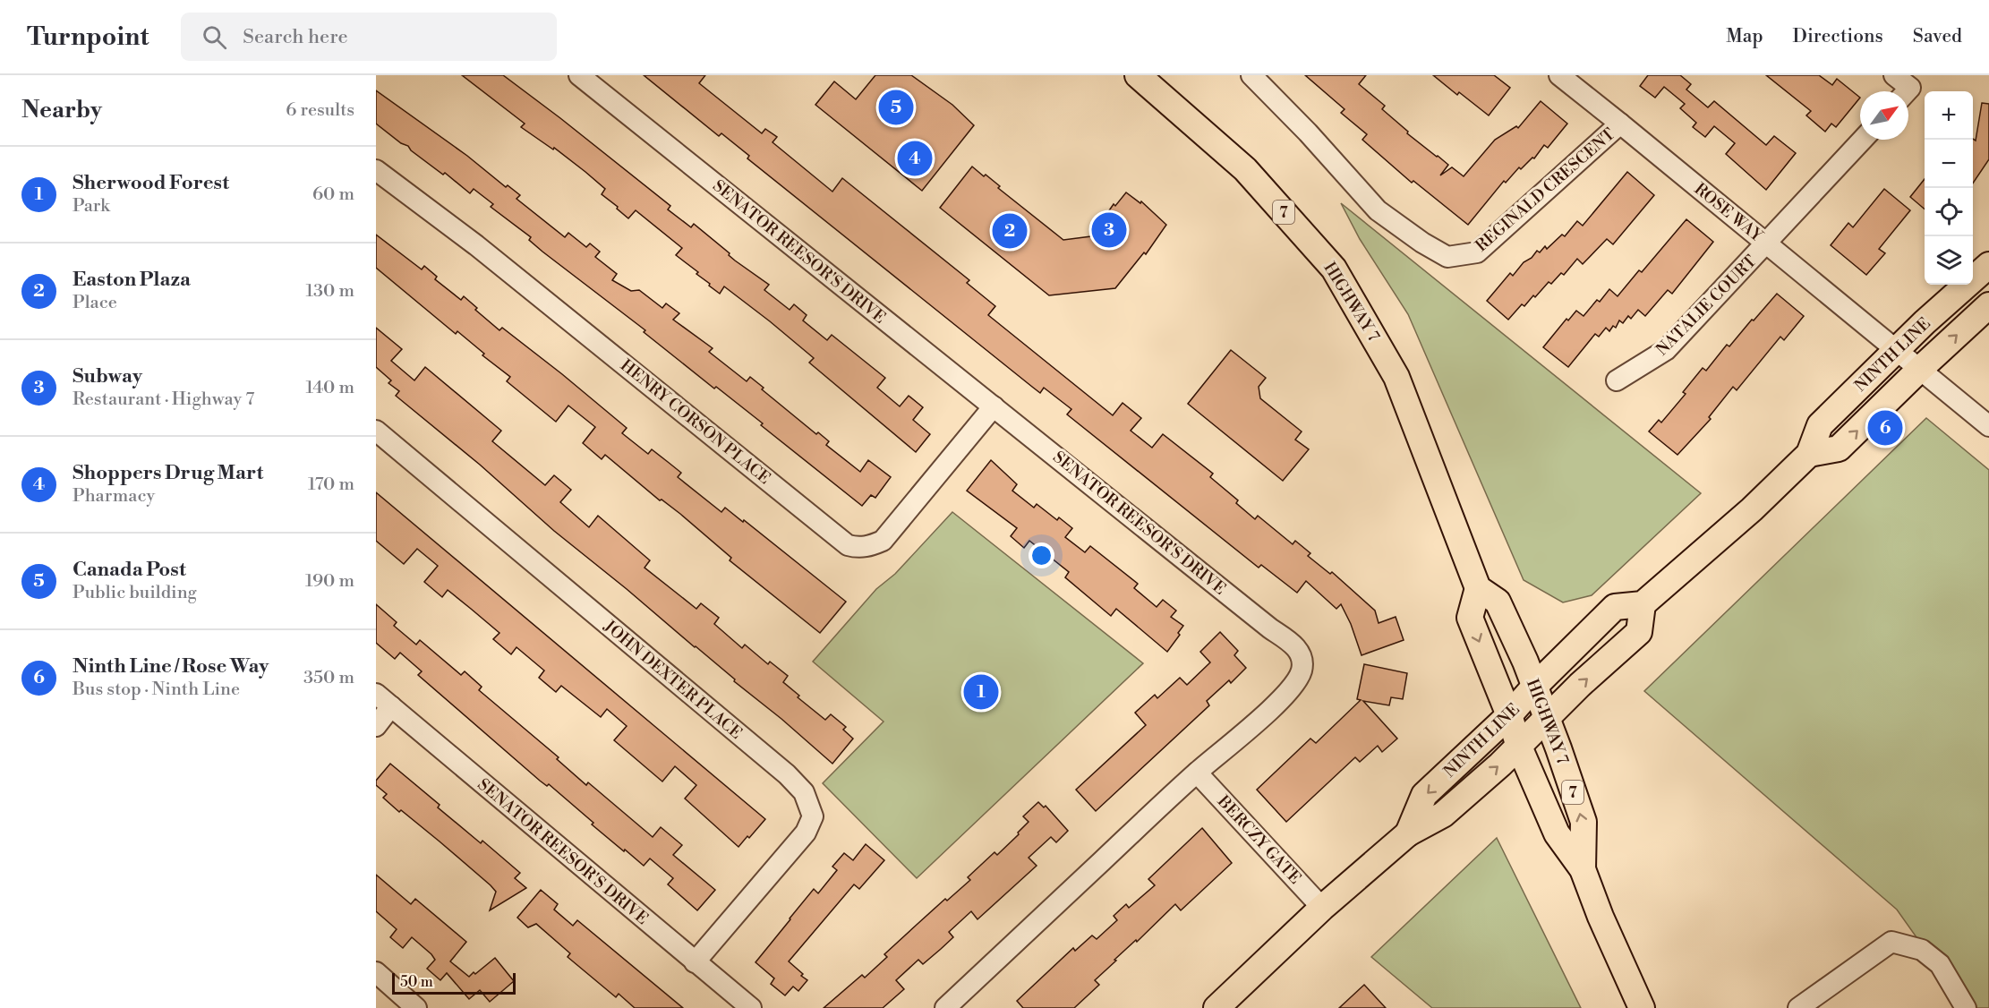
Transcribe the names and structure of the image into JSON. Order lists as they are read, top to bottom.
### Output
{
  "streets": {
    "main road": ["7", "HIGHWAY 7", "NINTH LINE"],
    "street": [
      "REGINALD CRESCENT",
      "ROSE WAY",
      "SENATOR REESOR'S DRIVE",
      "NATALIE COURT",
      "HENRY CORSON PLACE",
      "JOHN DEXTER PLACE",
      "BERCZY GATE"
    ]
  },
  "crossings": [
    ["REGINALD CRESCENT", "ROSE WAY"],
    ["ROSE WAY", "NATALIE COURT"],
    ["ROSE WAY", "NINTH LINE"],
    ["SENATOR REESOR'S DRIVE", "HENRY CORSON PLACE"],
    ["SENATOR REESOR'S DRIVE", "JOHN DEXTER PLACE"],
    ["SENATOR REESOR'S DRIVE", "BERCZY GATE"],
    ["HIGHWAY 7", "NINTH LINE"],
    ["NINTH LINE", "BERCZY GATE"]
  ],
  "scale_bar": "50 m",
  "north": "top right",
  "page": {
    "header": "Turnpoint",
    "search": "Search here",
    "nav": ["Map", "Directions", "Saved"],
    "heading": ["Nearby", "6 results"],
    "pins": [
      "5",
      "4",
      "3",
      "2",
      "6",
      "1"
    ],
    "map_buttons": ["+", "−"],
    "list": [
      {
        "mark": "1",
        "name": "Sherwood Forest",
        "note": "Park",
        "value": "60 m"
      },
      {
        "mark": "2",
        "name": "Easton Plaza",
        "note": "Place",
        "value": "130 m"
      },
      {
        "mark": "3",
        "name": "Subway",
        "note": "Restaurant · Highway 7",
        "value": "140 m"
      },
      {
        "mark": "4",
        "name": "Shoppers Drug Mart",
        "note": "Pharmacy",
        "value": "170 m"
      },
      {
        "mark": "5",
        "name": "Canada Post",
        "note": "Public building",
        "value": "190 m"
      },
      {
        "mark": "6",
        "name": "Ninth Line / Rose Way",
        "note": "Bus stop · Ninth Line",
        "value": "350 m"
      }
    ],
    "scale": "50 m"
  }
}
